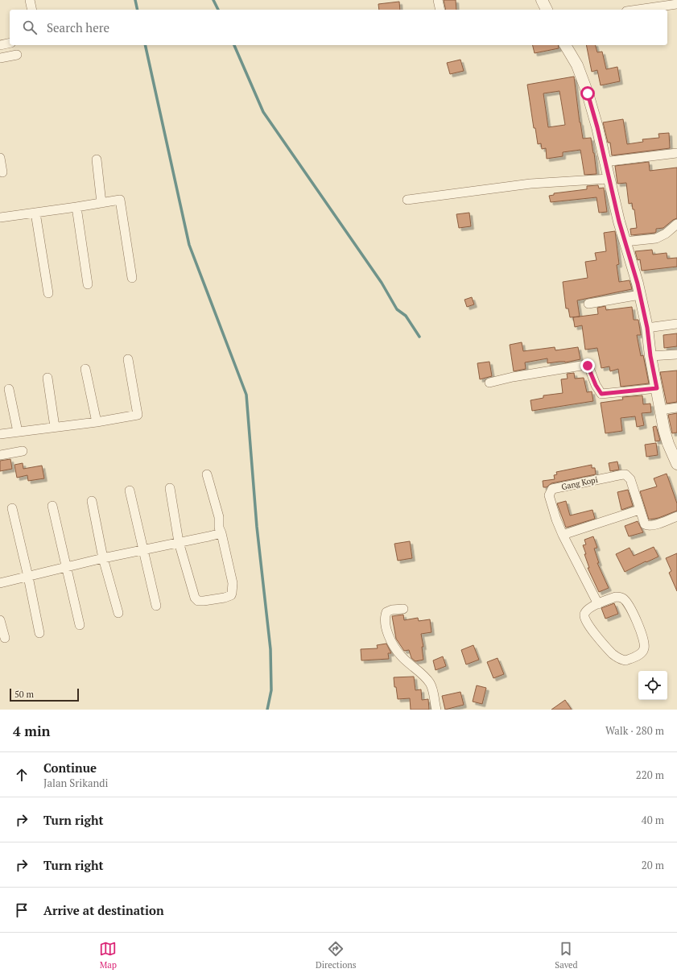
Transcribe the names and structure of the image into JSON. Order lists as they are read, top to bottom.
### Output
{
  "streets": {
    "street": ["Gang Kopi"]
  },
  "scale_bar": "50 m",
  "page": {
    "search": "Search here",
    "scale": "50 m",
    "heading": ["4 min", "Walk · 280 m"],
    "list": [
      ["Continue", "Jalan Srikandi", "220 m"],
      ["Turn right", "40 m"],
      ["Turn right", "20 m"],
      "Arrive at destination"
    ],
    "nav": ["Map", "Directions", "Saved"]
  }
}
